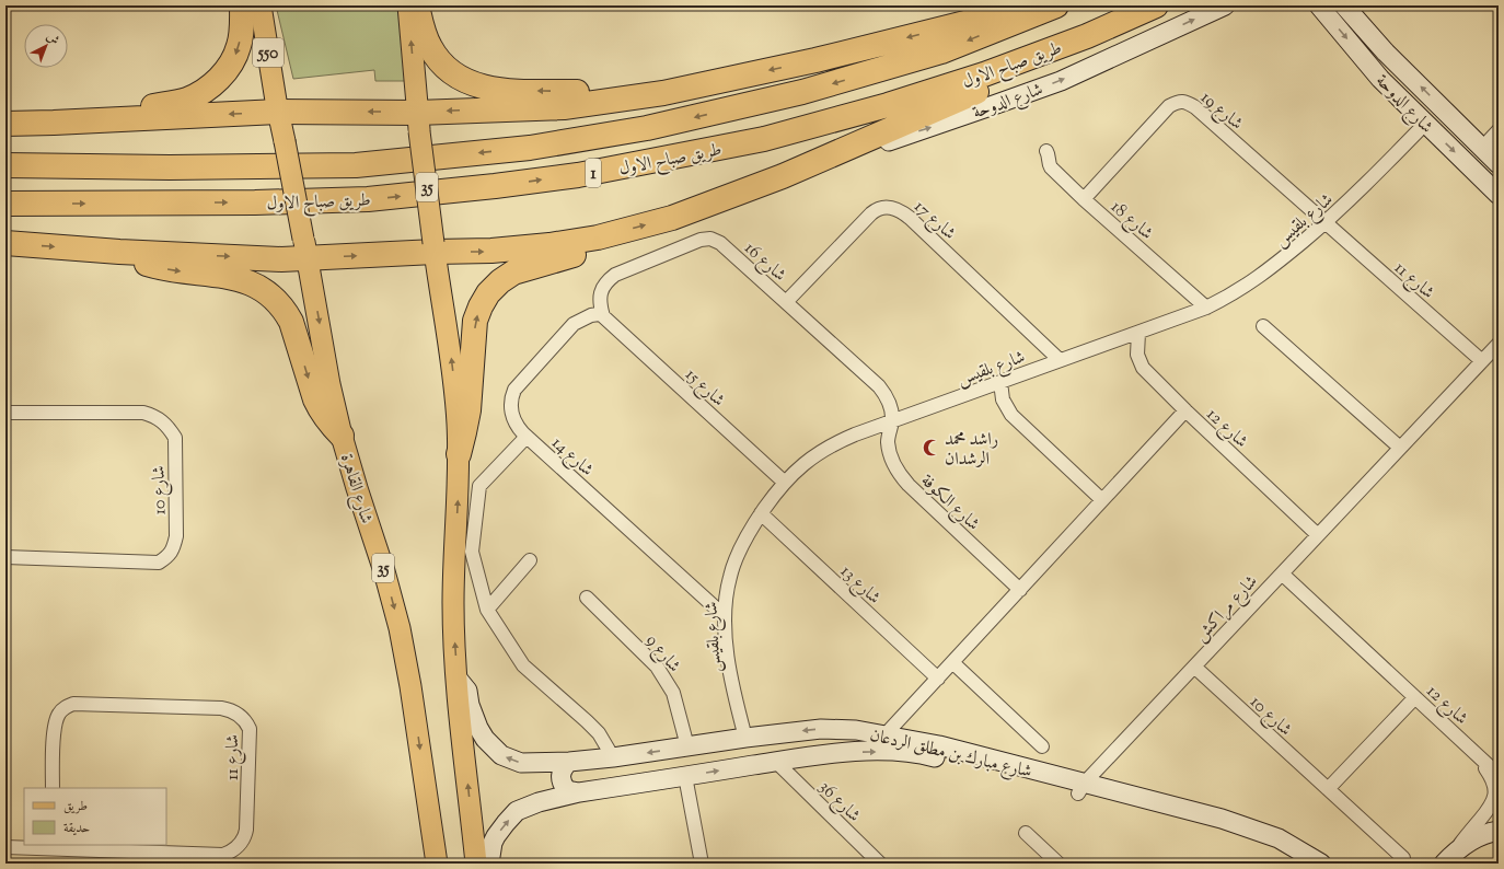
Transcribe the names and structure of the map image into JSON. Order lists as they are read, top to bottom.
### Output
{
  "streets": {
    "highway": ["طريق صباح الاول", "1"],
    "main road": ["550", "35", "شارع القاهرة"],
    "street": [
      "شارع الدوحة",
      "شارع 19",
      "شارع 17",
      "شارع 18",
      "شارع بلقيس",
      "شارع 16",
      "شارع 11",
      "شارع 15",
      "شارع 12",
      "شارع 14",
      "شارع 10",
      "شارع الكوفة",
      "شارع 13",
      "شارع مراكش",
      "شارع 9",
      "شارع مبارك بن مطلق الردعان",
      "شارع 36"
    ]
  },
  "crossings": [
    ["550", "شارع القاهرة"],
    ["شارع الدوحة", "شارع بلقيس"],
    ["شارع 19", "شارع 18"],
    ["شارع 19", "شارع بلقيس"],
    ["شارع 19", "شارع 11"],
    ["35", "شارع مبارك بن مطلق الردعان"],
    ["شارع 17", "شارع بلقيس"],
    ["شارع 17", "شارع 16"],
    ["شارع 18", "شارع بلقيس"],
    ["شارع بلقيس", "شارع 16"],
    ["شارع بلقيس", "شارع 11"],
    ["شارع بلقيس", "شارع 15"],
    ["شارع بلقيس", "شارع 12"],
    ["شارع بلقيس", "شارع 14"],
    ["شارع بلقيس", "شارع الكوفة"],
    ["شارع بلقيس", "شارع 13"],
    ["شارع بلقيس", "شارع مبارك بن مطلق الردعان"],
    ["شارع 16", "شارع 15"],
    ["شارع 16", "شارع 14"],
    ["شارع 16", "شارع الكوفة"],
    ["شارع 11", "شارع مراكش"],
    ["شارع 15", "شارع 14"],
    ["شارع 12", "شارع مراكش"],
    ["شارع 10", "شارع مراكش"],
    ["شارع مراكش", "شارع مبارك بن مطلق الردعان"],
    ["شارع 9", "شارع مبارك بن مطلق الردعان"],
    ["شارع مبارك بن مطلق الردعان", "شارع 36"]
  ],
  "places": {
    "mosque": ["راشد محمد الرشدان"]
  },
  "legend": ["طريق", "حديقة"],
  "north": "top right"
}
